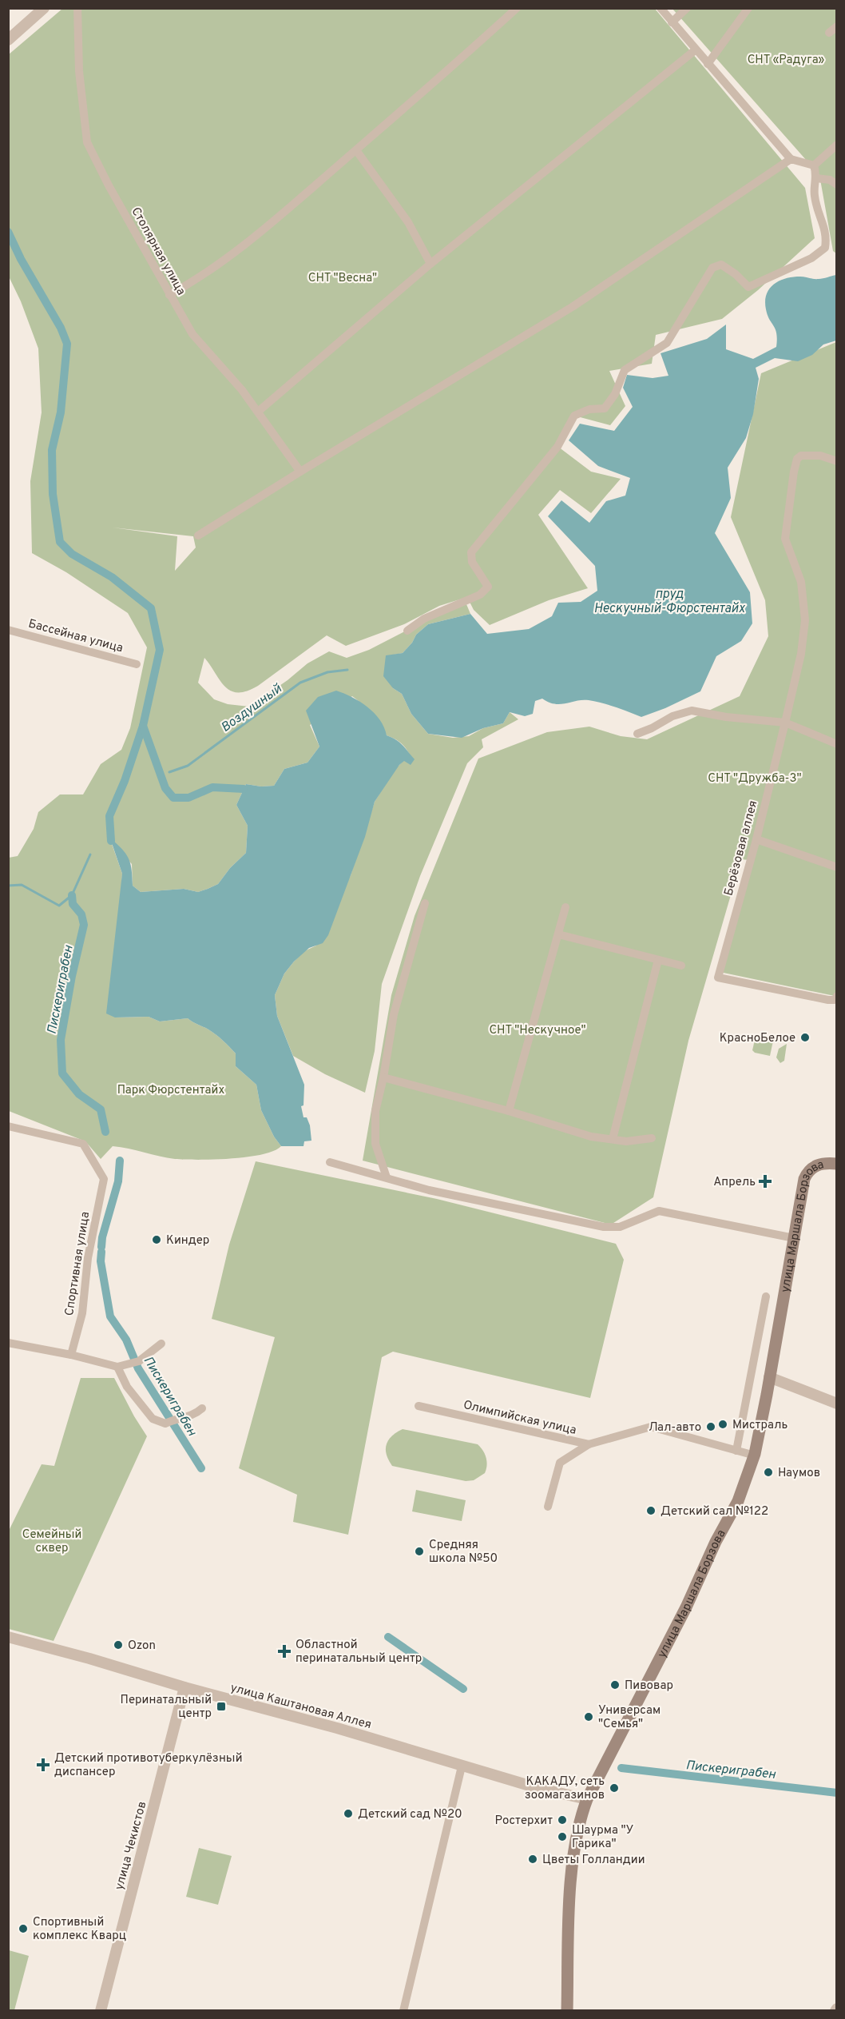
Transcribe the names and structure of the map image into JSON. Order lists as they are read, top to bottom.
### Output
{
  "streets": {
    "main road": ["улица Маршала Борзова"],
    "street": [
      "Столярная улица",
      "Бассейная улица",
      "Берёзовая аллея",
      "Спортивная улица",
      "Олимпийская улица",
      "улица Каштановая Аллея",
      "улица Чекистов"
    ]
  },
  "crossings": [
    ["улица Маршала Борзова", "Олимпийская улица"],
    ["улица Маршала Борзова", "улица Каштановая Аллея"],
    ["улица Каштановая Аллея", "улица Чекистов"]
  ],
  "water": ["пруд Нескучный-Фюрстентайх", "Воздушный", "Пискериграбен"],
  "parks": [
    "СНТ «Радуга»",
    "СНТ \"Весна\"",
    "СНТ \"Дружба-3\"",
    "СНТ \"Нескучное\"",
    "Парк Фюрстентайх",
    "Семейный сквер"
  ],
  "places": {
    "other": [
      "КрасноБелое",
      "Киндер",
      "Мистраль",
      "Лал-авто",
      "Наумов",
      "Детский сал №122",
      "Средняя школа №50",
      "Ozon",
      "Пивовар",
      "Универсам \"Семья\"",
      "КАКАДУ, сеть зоомагазинов",
      "Детский сад №20",
      "Ростерхит",
      "Шаурма \"У Гарика\"",
      "Цветы Голландии",
      "Спортивный комплекс Кварц"
    ],
    "health": ["Апрель", "Областной перинатальный центр", "Детский противотуберкулёзный диспансер"],
    "transit": ["Перинатальный центр"]
  }
}
